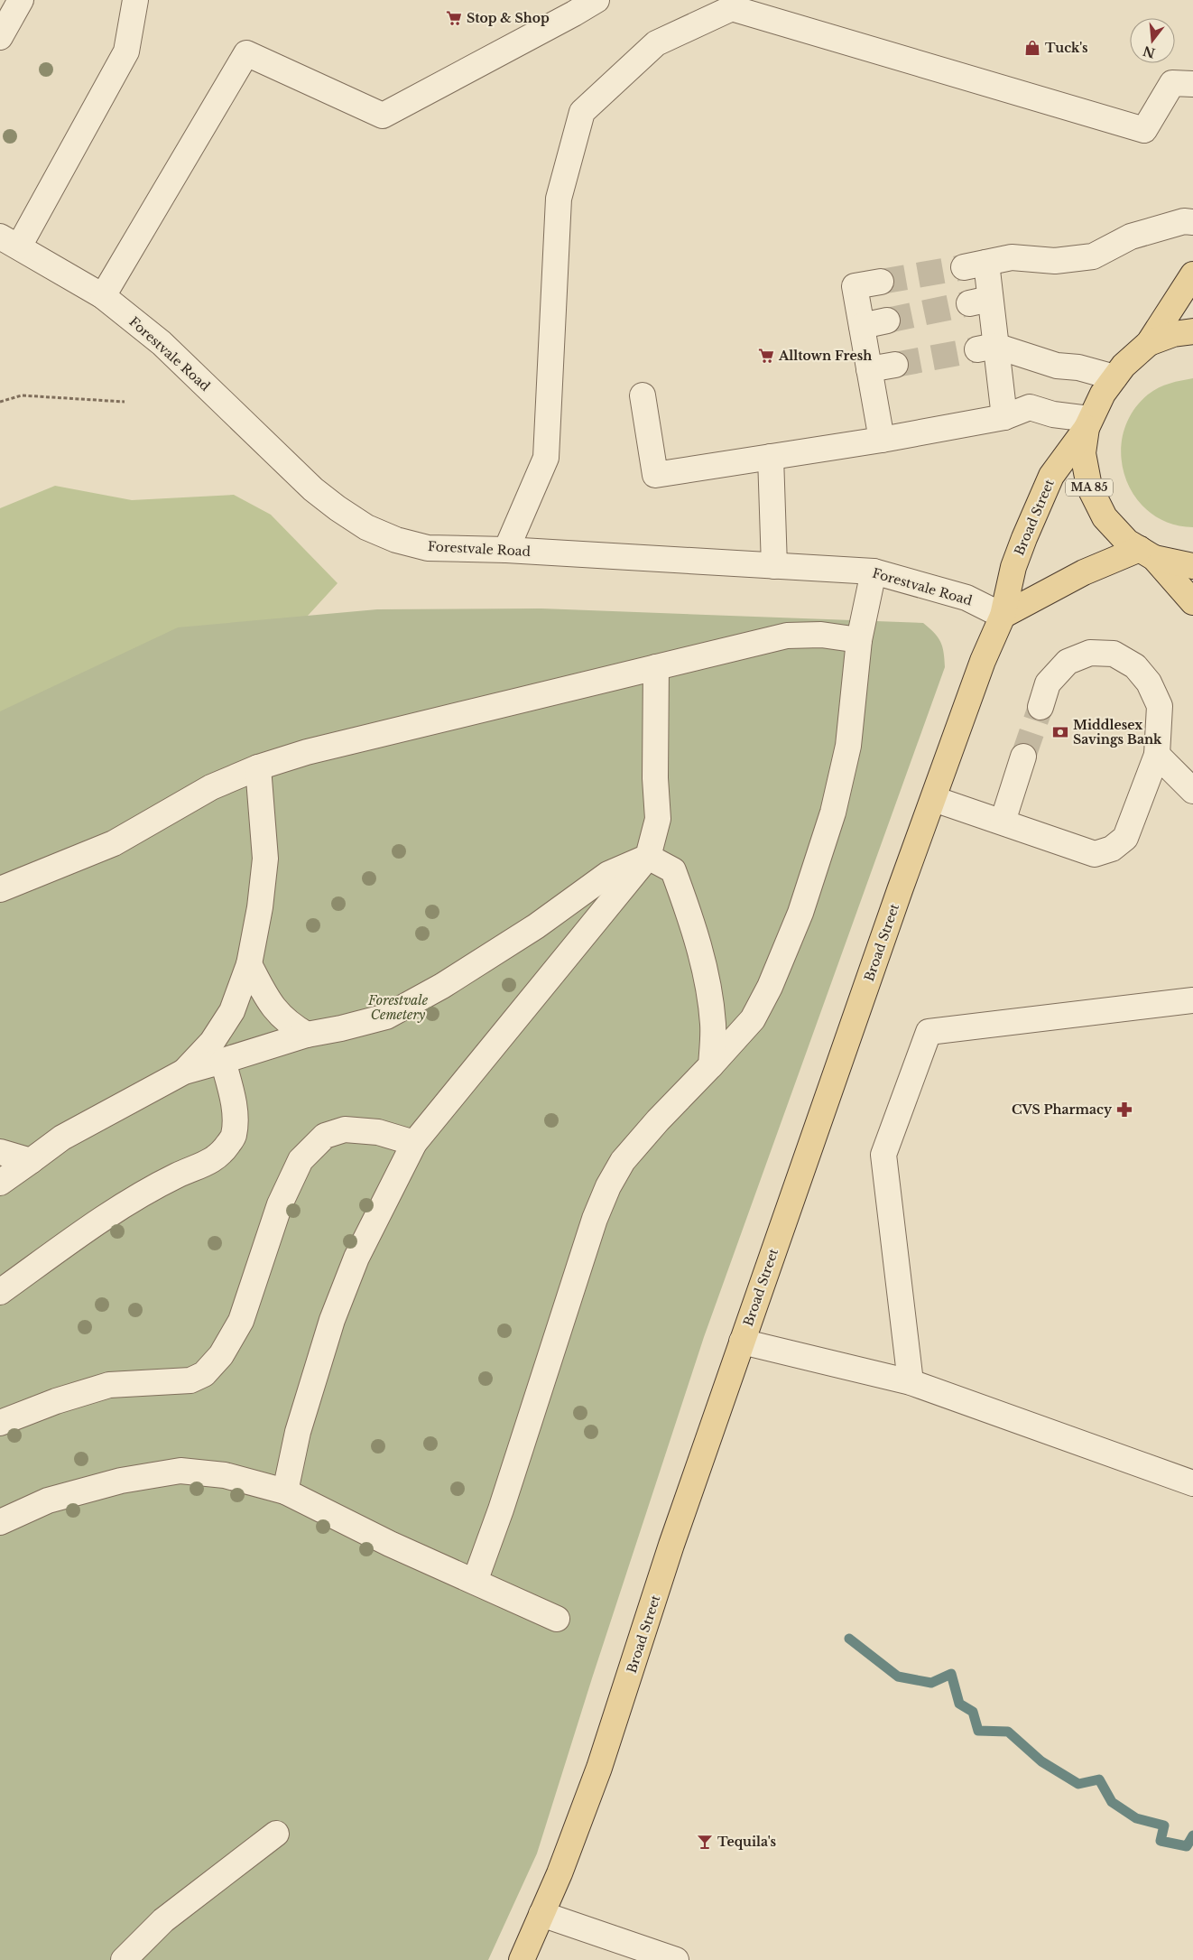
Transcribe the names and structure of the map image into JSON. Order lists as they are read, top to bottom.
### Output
{
  "streets": {
    "main road": ["MA 85", "Broad Street"],
    "street": ["Forestvale Road"]
  },
  "crossings": [
    ["Forestvale Road", "Broad Street"],
    ["MA 85", "Broad Street"]
  ],
  "parks": ["Forestvale Cemetery"],
  "places": {
    "supermarket": ["Stop & Shop", "Alltown Fresh"],
    "shop": ["Tuck's"],
    "bank": ["Middlesex Savings Bank"],
    "pharmacy": ["CVS Pharmacy"],
    "bar": ["Tequila's"]
  },
  "north": "bottom"
}
